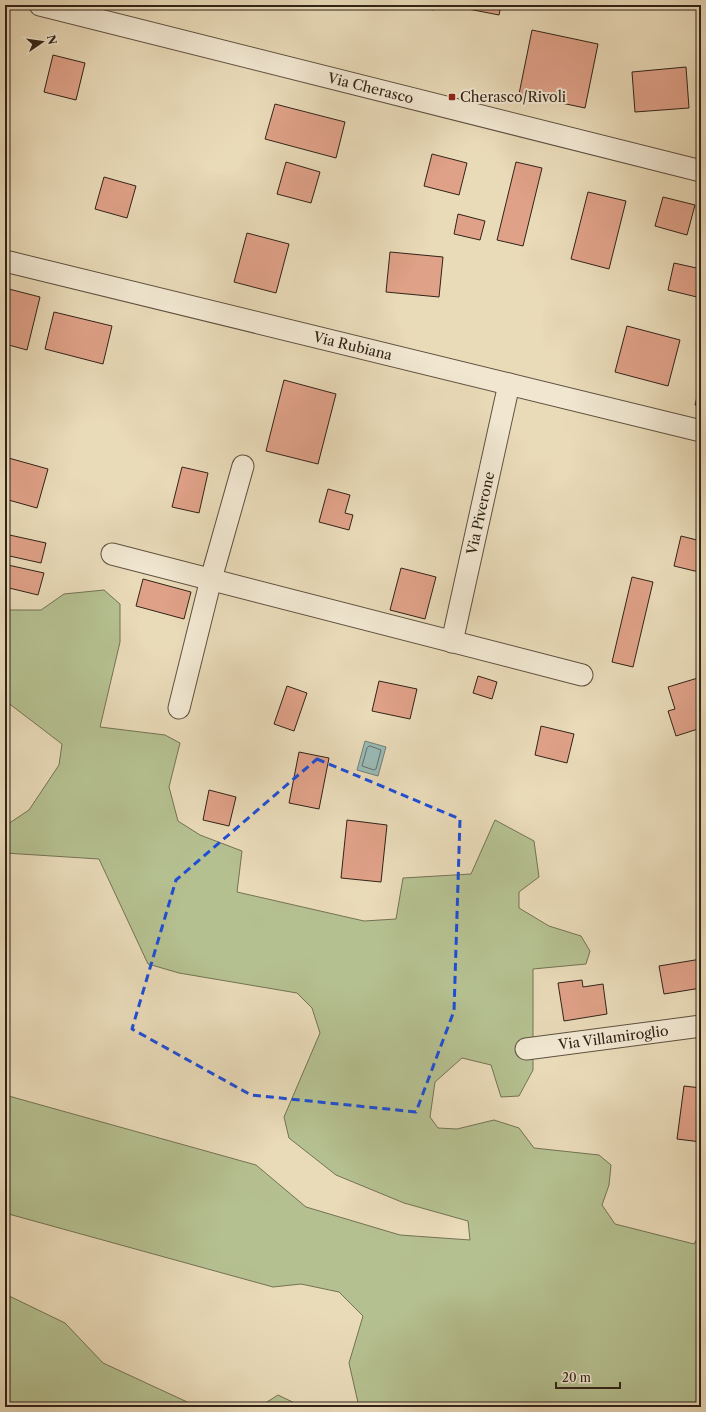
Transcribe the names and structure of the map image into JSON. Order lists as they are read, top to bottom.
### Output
{
  "streets": {
    "street": [
      "Via Cherasco",
      "Via Rubiana",
      "Via Piverone",
      "Via Villamiroglio"
    ]
  },
  "crossings": [
    ["Via Rubiana", "Via Piverone"]
  ],
  "places": {
    "transit": ["Cherasco/Rivoli"]
  },
  "scale_bar": "20 m",
  "north": "right"
}
